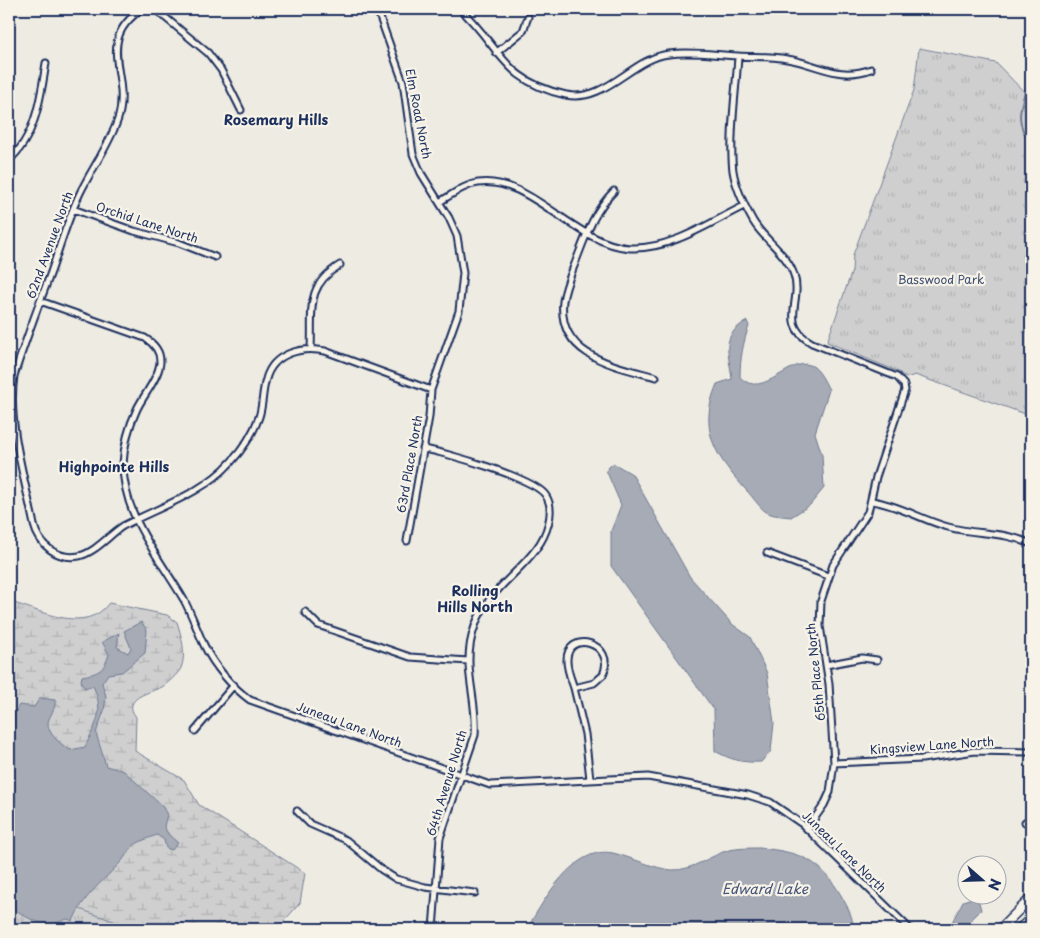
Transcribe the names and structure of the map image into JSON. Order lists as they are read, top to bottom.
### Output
{
  "streets": {
    "street": [
      "Elm Road North",
      "Orchid Lane North",
      "62nd Avenue North",
      "63rd Place North",
      "65th Place North",
      "Juneau Lane North",
      "Kingsview Lane North",
      "64th Avenue North"
    ]
  },
  "crossings": [
    ["Elm Road North", "63rd Place North"],
    ["Orchid Lane North", "62nd Avenue North"],
    ["62nd Avenue North", "Juneau Lane North"],
    ["63rd Place North", "64th Avenue North"],
    ["65th Place North", "Juneau Lane North"],
    ["65th Place North", "Kingsview Lane North"],
    ["Juneau Lane North", "64th Avenue North"]
  ],
  "districts": ["Rosemary Hills", "Highpointe Hills", "Rolling Hills North"],
  "water": ["Edward Lake"],
  "parks": ["Basswood Park"],
  "north": "right"
}
